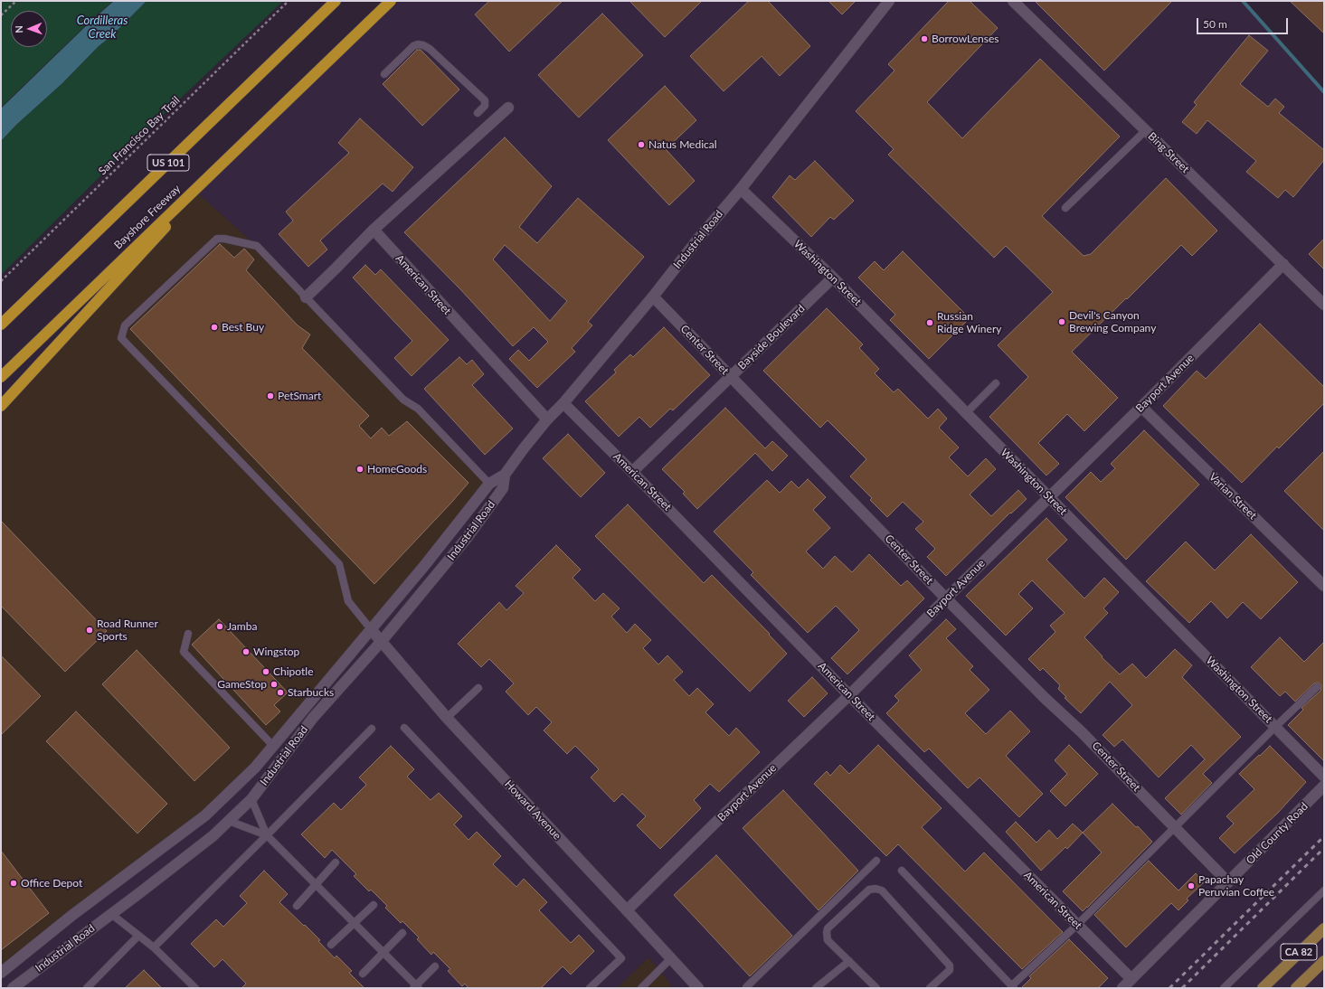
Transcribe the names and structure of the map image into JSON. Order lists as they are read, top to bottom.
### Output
{
  "streets": {
    "highway": ["US 101", "Bayshore Freeway"],
    "main road": ["CA 82"],
    "street": [
      "Bing Street",
      "Industrial Road",
      "Washington Street",
      "American Street",
      "Bayside Boulevard",
      "Center Street",
      "Bayport Avenue",
      "Varian Street",
      "Howard Avenue",
      "Old County Road"
    ],
    "path": ["San Francisco Bay Trail"]
  },
  "crossings": [
    ["Bing Street", "Bayport Avenue"],
    ["Industrial Road", "Washington Street"],
    ["Industrial Road", "American Street"],
    ["Industrial Road", "Center Street"],
    ["Industrial Road", "Howard Avenue"],
    ["Washington Street", "Bayside Boulevard"],
    ["Washington Street", "Bayport Avenue"],
    ["American Street", "Bayside Boulevard"],
    ["American Street", "Bayport Avenue"],
    ["American Street", "Old County Road"],
    ["Bayside Boulevard", "Center Street"],
    ["Center Street", "Bayport Avenue"],
    ["Center Street", "Old County Road"],
    ["Bayport Avenue", "Varian Street"],
    ["Bayport Avenue", "Howard Avenue"]
  ],
  "water": ["Cordilleras Creek"],
  "places": [
    "BorrowLenses",
    "Natus Medical",
    "Devil's Canyon Brewing Company",
    "Russian Ridge Winery",
    "Best Buy",
    "PetSmart",
    "HomeGoods",
    "Jamba",
    "Road Runner Sports",
    "Wingstop",
    "Chipotle",
    "GameStop",
    "Starbucks",
    "Office Depot",
    "Papachay Peruvian Coffee"
  ],
  "scale_bar": "50 m",
  "north": "left"
}
